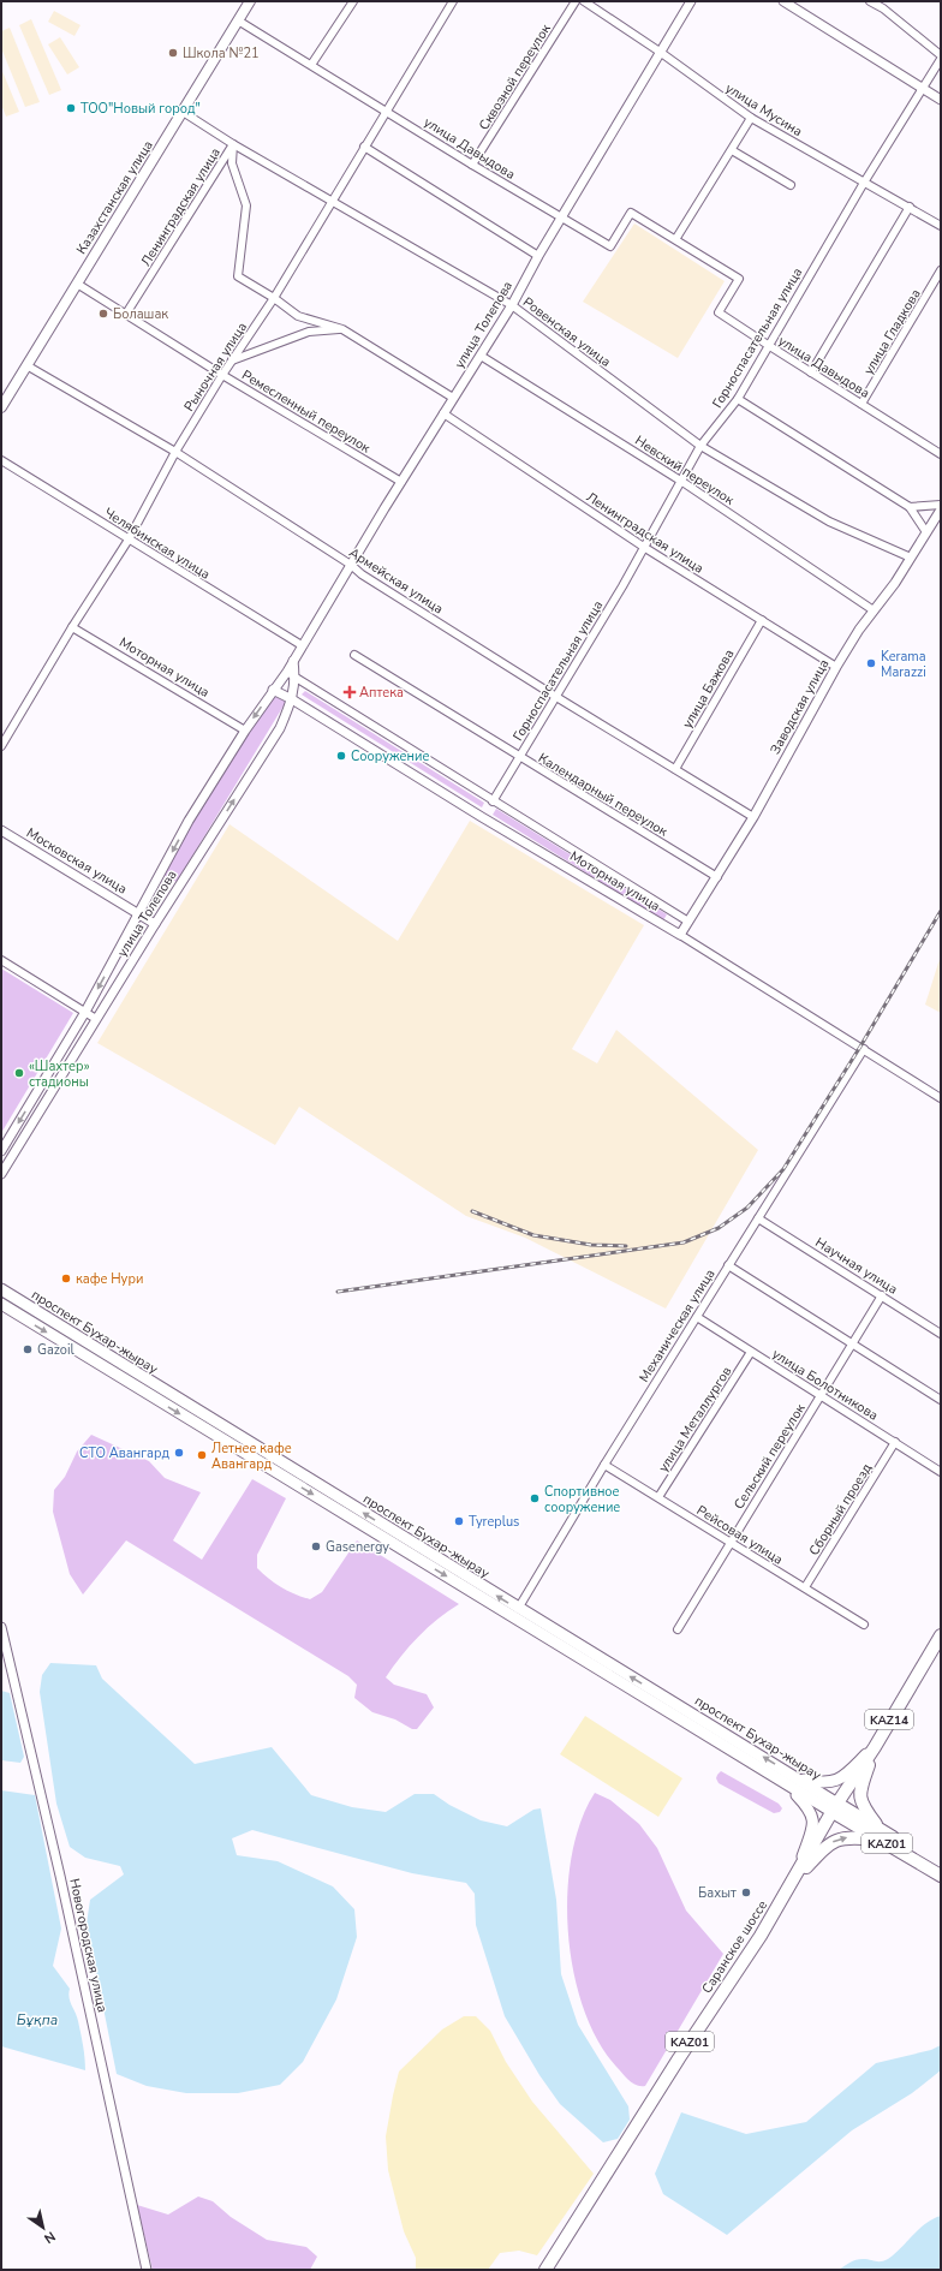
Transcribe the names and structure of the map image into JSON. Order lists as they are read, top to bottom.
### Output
{
  "streets": {
    "highway": [
      "KAZ14",
      "KАZ01",
      "Саранское шоссе",
      "KAZ01"
    ],
    "main road": ["Казахстанская улица", "проспект Бухар-жырау"],
    "street": [
      "Сквозной переулок",
      "улица Мусина",
      "улица Давыдова",
      "Ленинградская улица",
      "улица Толепова",
      "Ровенская улица",
      "улица Гладкова",
      "Горноспасательная улица",
      "Рыночная улица",
      "Ремесленный переулок",
      "Невский переулок",
      "Челябинская улица",
      "Армейская улица",
      "Моторная улица",
      "улица Бажова",
      "Заводская улица",
      "Календарный переулок",
      "Московская улица",
      "Научная улица",
      "Механическая улица",
      "улица Болотникова",
      "улица Металлургов",
      "Сельский переулок",
      "Сборный проезд",
      "Рейсовая улица",
      "Новогородская улица"
    ]
  },
  "crossings": [
    ["Сквозной переулок", "улица Давыдова"],
    ["улица Мусина", "улица Толепова"],
    ["улица Мусина", "Горноспасательная улица"],
    ["улица Давыдова", "Казахстанская улица"],
    ["улица Давыдова", "улица Толепова"],
    ["улица Давыдова", "улица Гладкова"],
    ["улица Давыдова", "Горноспасательная улица"],
    ["улица Давыдова", "Рыночная улица"],
    ["Казахстанская улица", "Ровенская улица"],
    ["Казахстанская улица", "Ремесленный переулок"],
    ["Казахстанская улица", "Армейская улица"],
    ["Ленинградская улица", "улица Толепова"],
    ["Ленинградская улица", "Ровенская улица"],
    ["Ленинградская улица", "Горноспасательная улица"],
    ["Ленинградская улица", "Рыночная улица"],
    ["Ленинградская улица", "Ремесленный переулок"],
    ["Ленинградская улица", "улица Бажова"],
    ["Ленинградская улица", "Заводская улица"],
    ["улица Толепова", "Ровенская улица"],
    ["улица Толепова", "Ремесленный переулок"],
    ["улица Толепова", "Невский переулок"],
    ["улица Толепова", "Челябинская улица"],
    ["улица Толепова", "Армейская улица"],
    ["улица Толепова", "Моторная улица"],
    ["улица Толепова", "Московская улица"],
    ["Ровенская улица", "Горноспасательная улица"],
    ["Ровенская улица", "Рыночная улица"],
    ["Ровенская улица", "Заводская улица"],
    ["Горноспасательная улица", "Невский переулок"],
    ["Горноспасательная улица", "Армейская улица"],
    ["Горноспасательная улица", "Моторная улица"],
    ["Горноспасательная улица", "Календарный переулок"],
    ["Рыночная улица", "Ремесленный переулок"],
    ["Рыночная улица", "Челябинская улица"],
    ["Рыночная улица", "Армейская улица"],
    ["Рыночная улица", "Моторная улица"],
    ["Невский переулок", "Заводская улица"],
    ["Армейская улица", "улица Бажова"],
    ["Армейская улица", "Заводская улица"],
    ["Моторная улица", "Заводская улица"],
    ["Моторная улица", "Механическая улица"],
    ["Заводская улица", "Календарный переулок"],
    ["Научная улица", "Механическая улица"],
    ["Научная улица", "Сельский переулок"],
    ["Механическая улица", "проспект Бухар-жырау"],
    ["Механическая улица", "улица Болотникова"],
    ["Механическая улица", "Рейсовая улица"],
    ["проспект Бухар-жырау", "KАZ01"],
    ["проспект Бухар-жырау", "Саранское шоссе"],
    ["улица Болотникова", "улица Металлургов"],
    ["улица Болотникова", "Сельский переулок"],
    ["улица Болотникова", "Сборный проезд"],
    ["улица Металлургов", "Рейсовая улица"],
    ["Сельский переулок", "Рейсовая улица"],
    ["Сборный проезд", "Рейсовая улица"],
    ["KАZ01", "Саранское шоссе"]
  ],
  "water": ["Бұқпа"],
  "places": {
    "other": [
      "Школа №21",
      "ТОО\"Новый город\"",
      "Болашак",
      "Kerama Marazzi",
      "Сооружение",
      "«Шахтер» стадионы",
      "кафе Нури",
      "Gazoil",
      "СТО Авангард",
      "Летнее кафе Авангард",
      "Спортивное сооружение",
      "Tyreplus",
      "Gasenergy",
      "Бахыт"
    ],
    "health": ["Аптека"]
  },
  "north": "bottom right"
}
